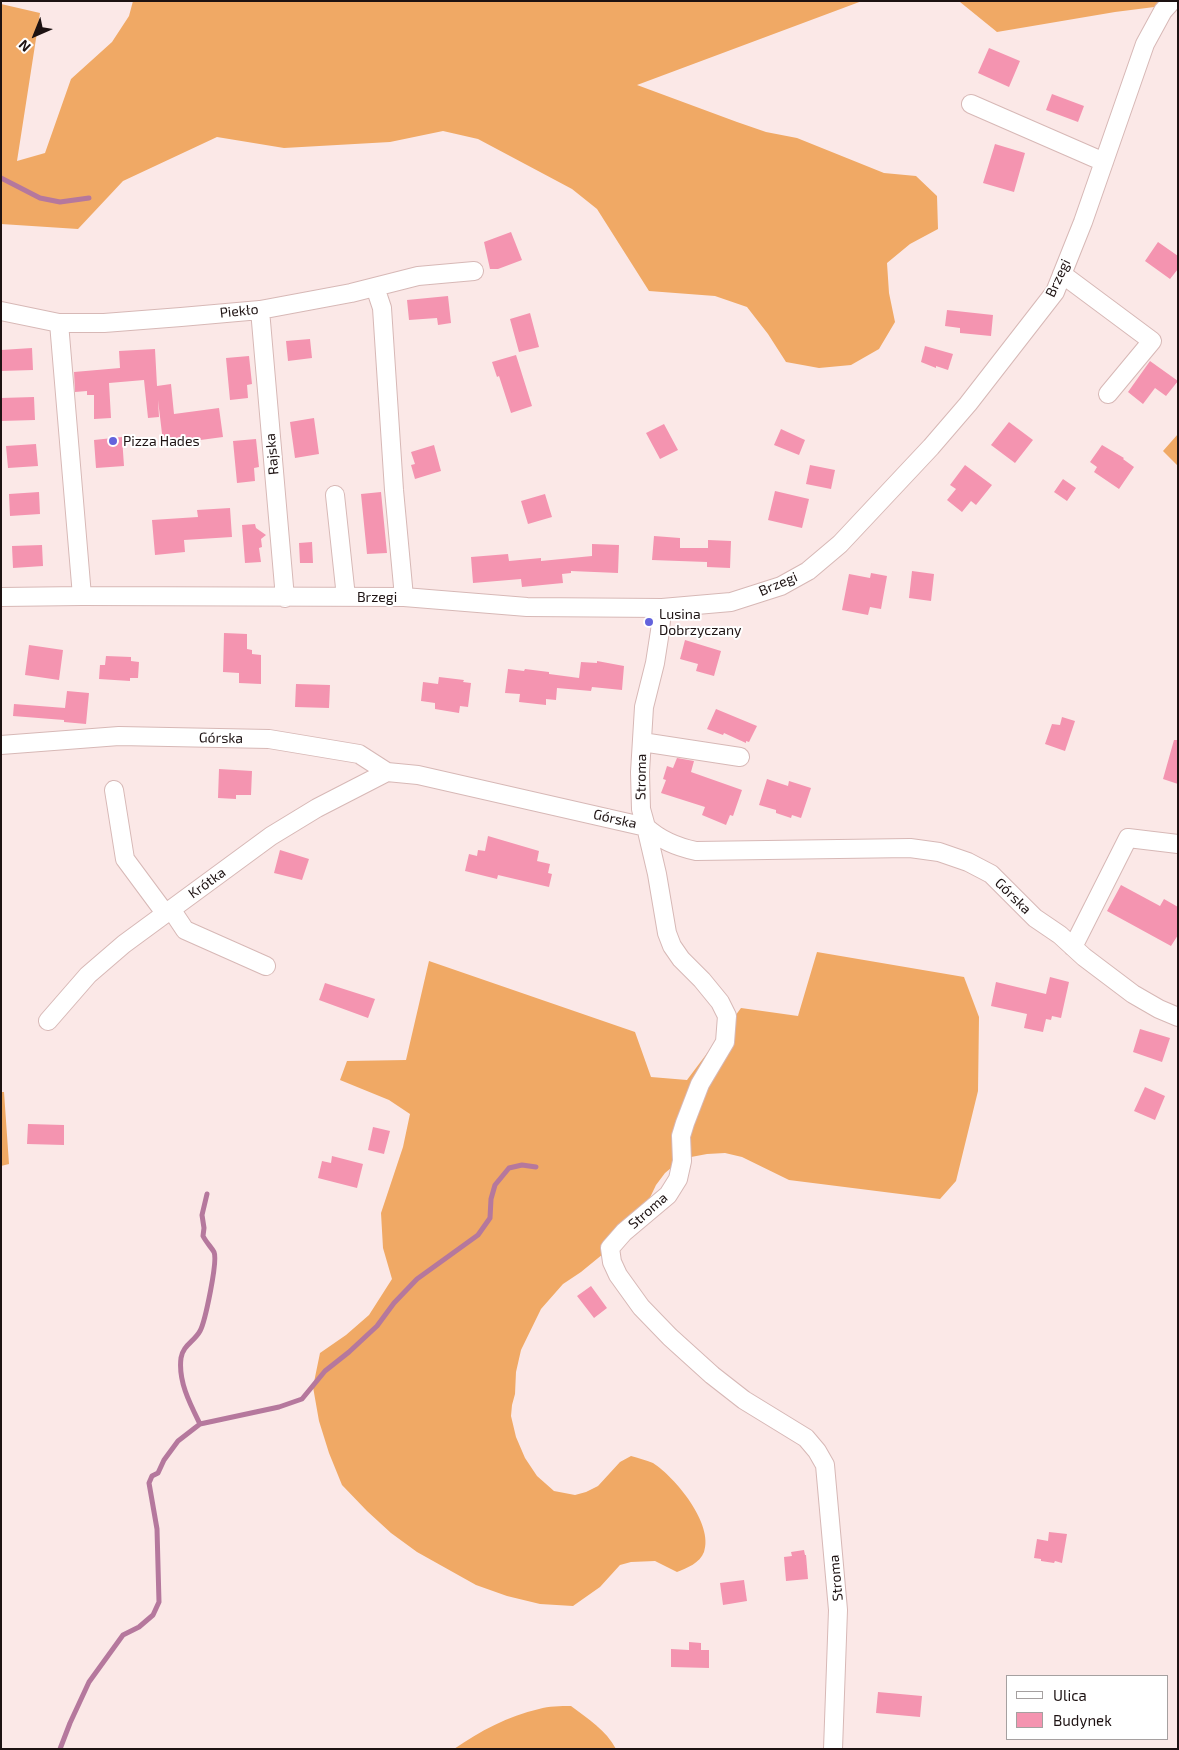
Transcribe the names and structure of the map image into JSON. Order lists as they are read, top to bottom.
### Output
{
  "streets": {
    "street": [
      "Brzegi",
      "Piekło",
      "Rajska",
      "Górska",
      "Stroma",
      "Krótka"
    ]
  },
  "crossings": [
    ["Brzegi", "Rajska"],
    ["Brzegi", "Stroma"],
    ["Piekło", "Rajska"],
    ["Górska", "Stroma"],
    ["Górska", "Krótka"]
  ],
  "places": ["Pizza Hades", "Lusina Dobrzyczany"],
  "legend": ["Ulica", "Budynek"],
  "north": "bottom left"
}
